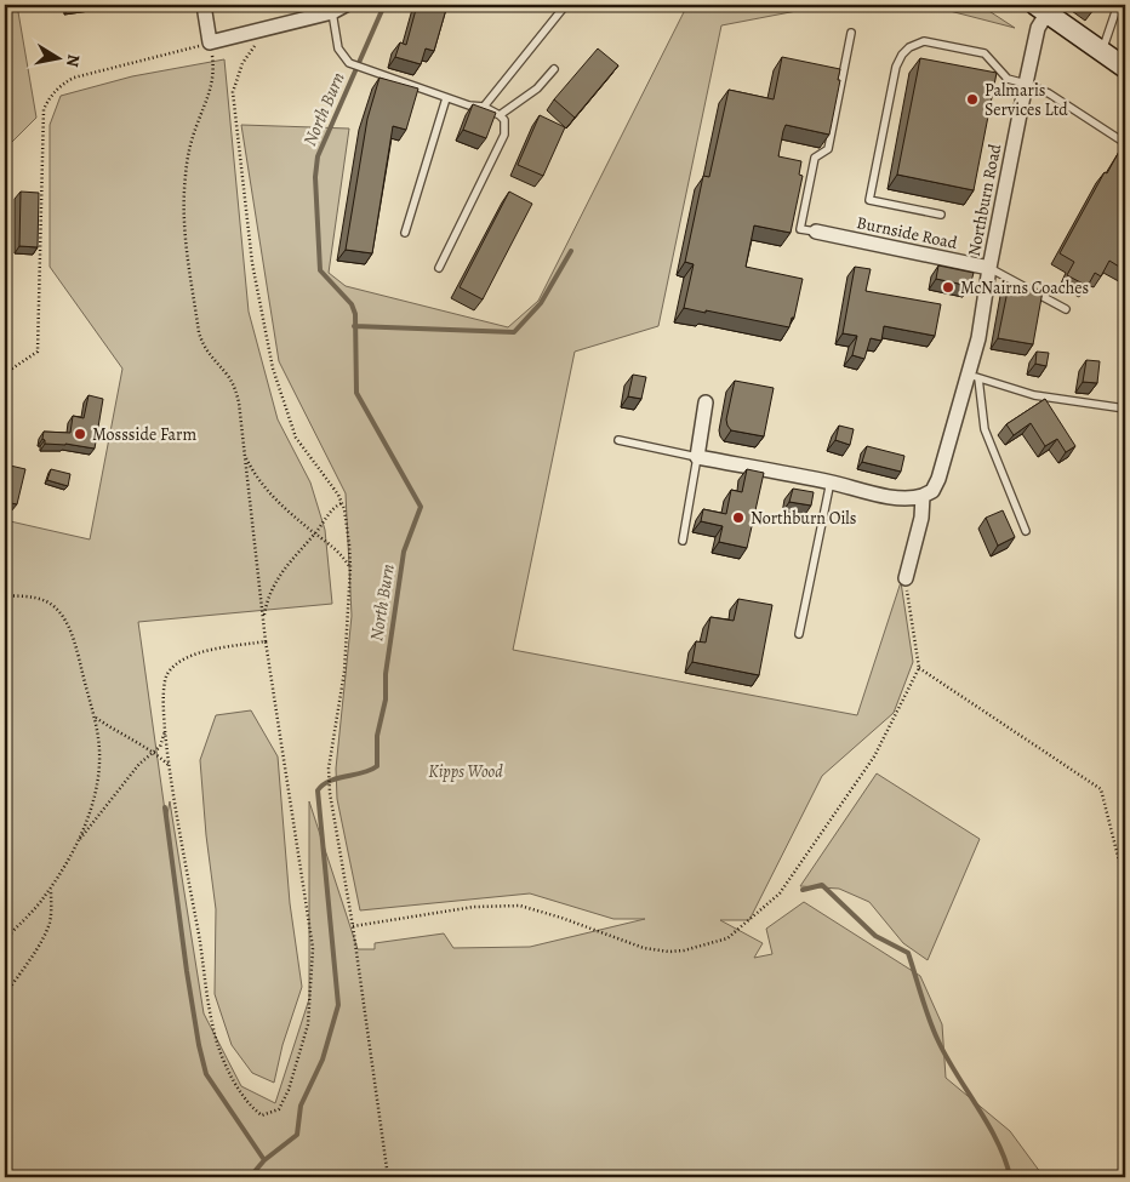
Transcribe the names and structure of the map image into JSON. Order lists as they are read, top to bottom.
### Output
{
  "streets": {
    "street": ["Northburn Road", "Burnside Road"]
  },
  "crossings": [
    ["Northburn Road", "Burnside Road"]
  ],
  "water": ["North Burn"],
  "parks": ["Kipps Wood"],
  "places": [
    "Palmaris Services Ltd",
    "McNairns Coaches",
    "Mossside Farm",
    "Northburn Oils"
  ],
  "north": "right"
}
